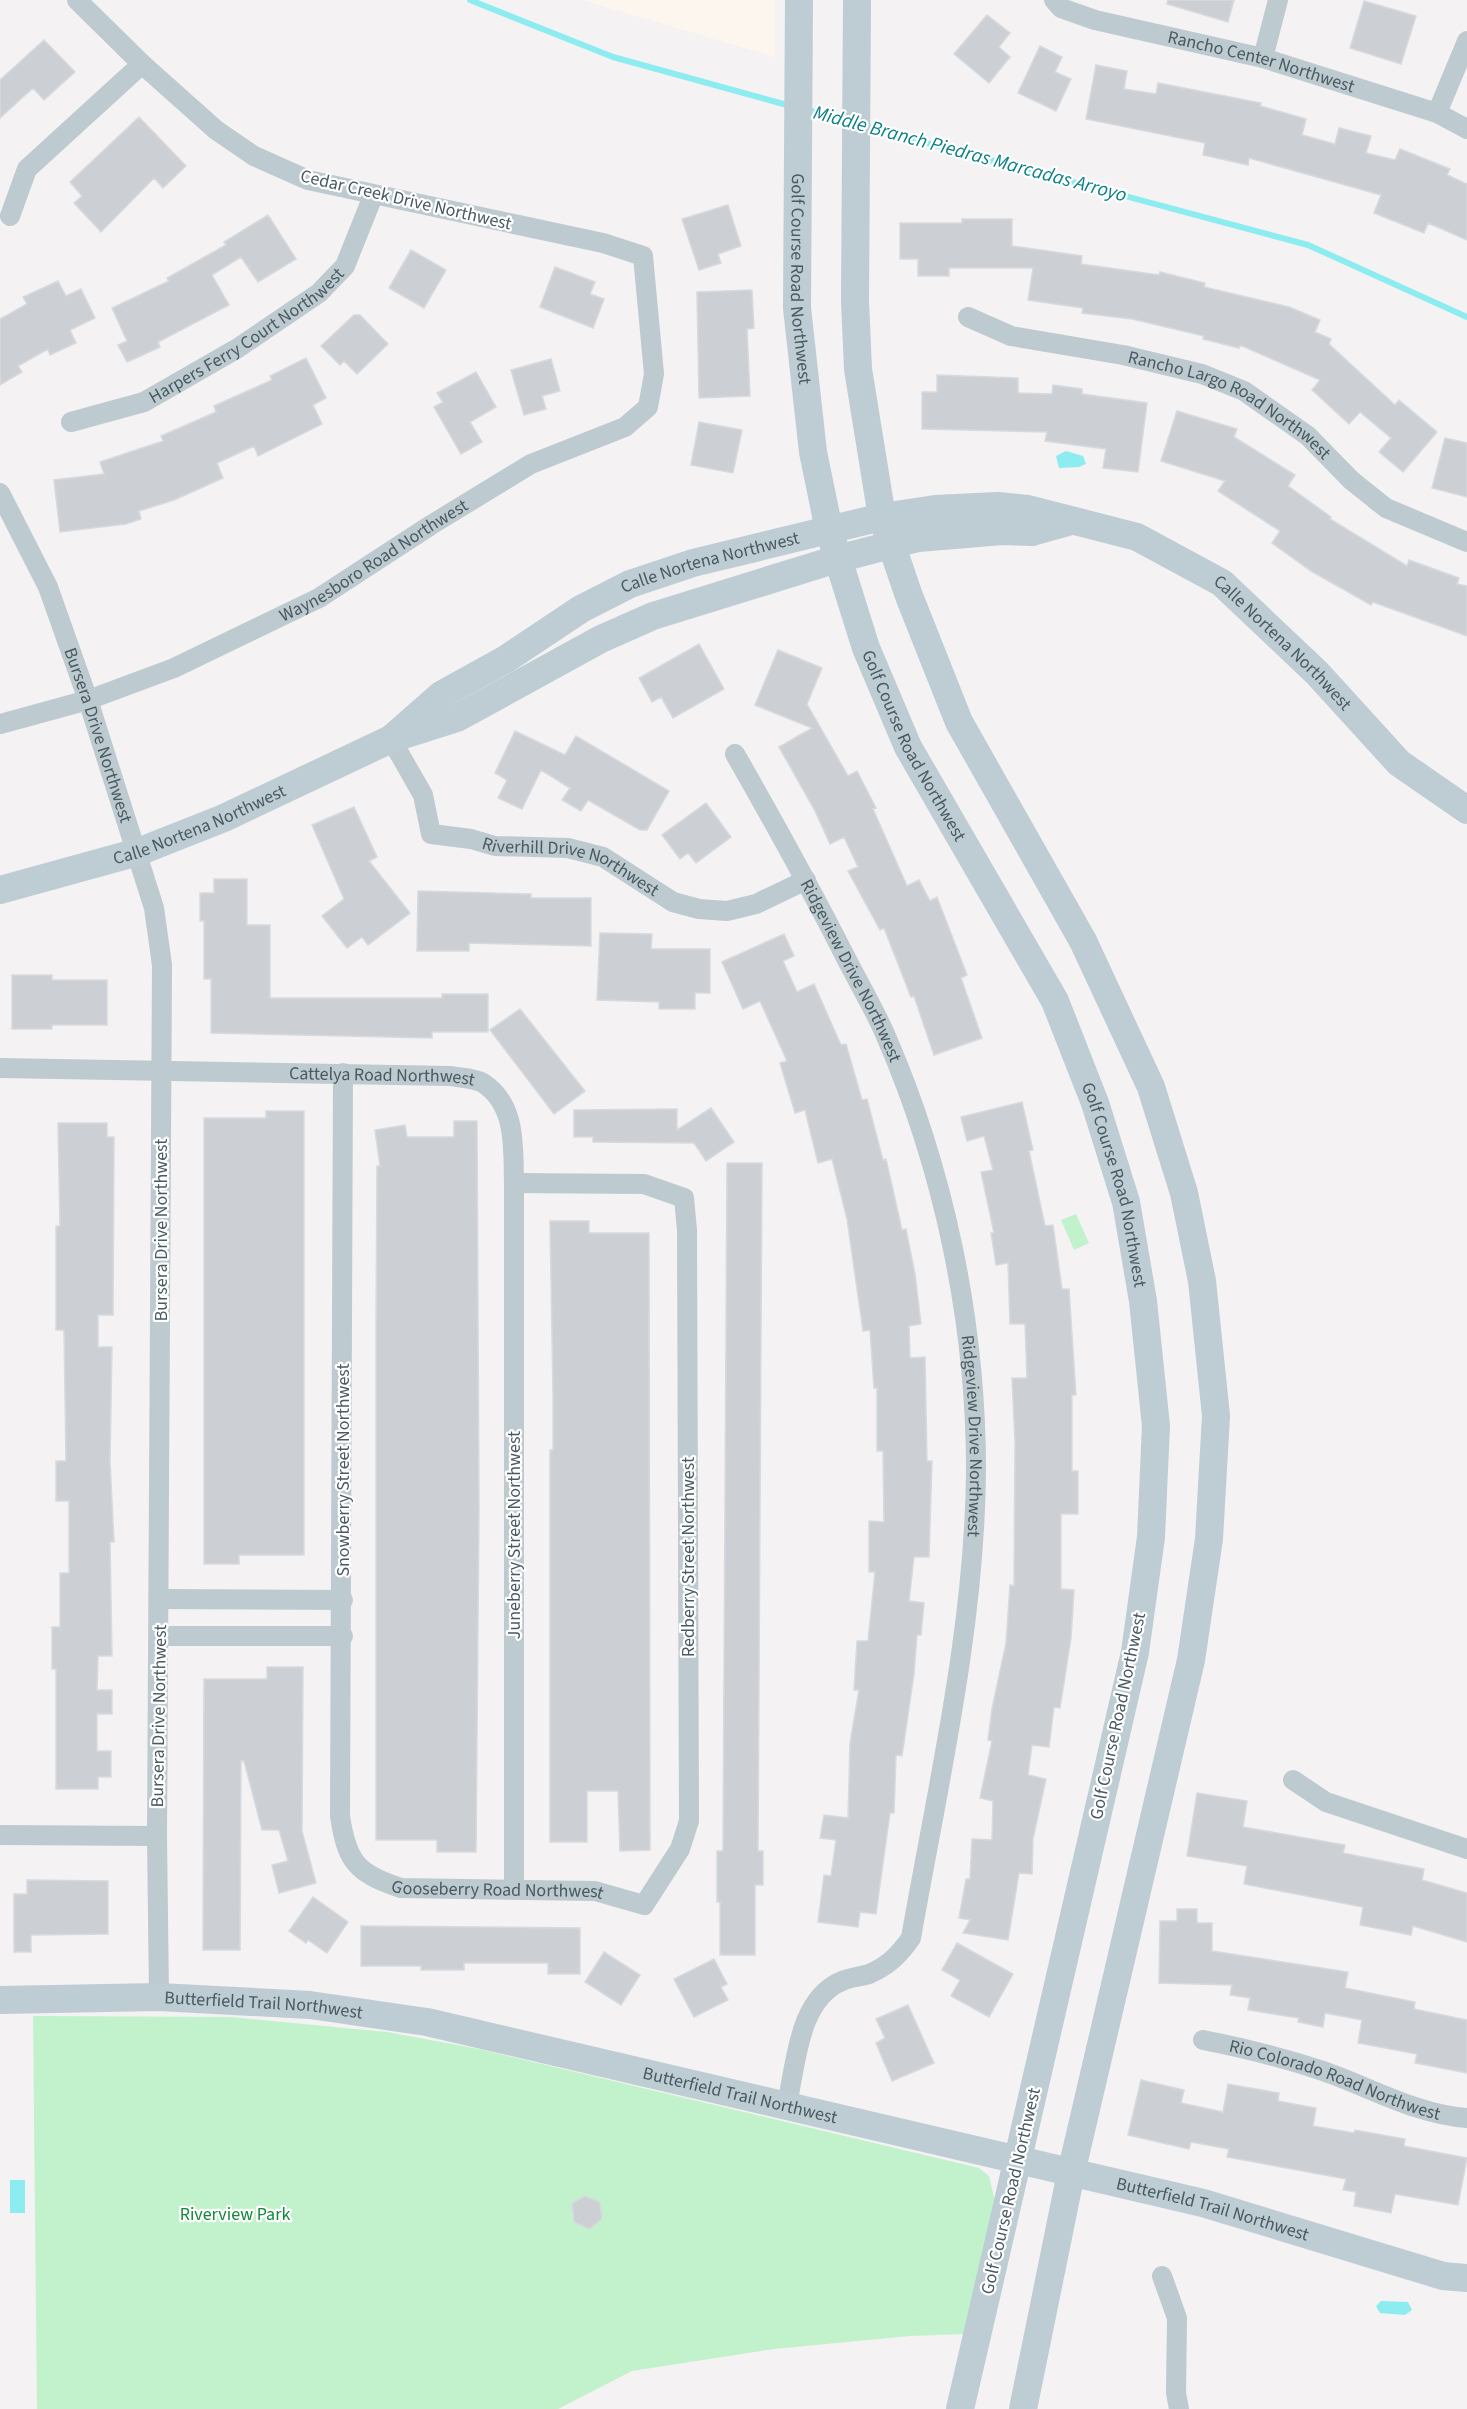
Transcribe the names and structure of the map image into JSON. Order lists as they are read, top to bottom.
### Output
{
  "streets": {
    "main road": ["Golf Course Road Northwest", "Calle Nortena Northwest", "Butterfield Trail Northwest"],
    "street": [
      "Rancho Center Northwest",
      "Cedar Creek Drive Northwest",
      "Harpers Ferry Court Northwest",
      "Rancho Largo Road Northwest",
      "Waynesboro Road Northwest",
      "Bursera Drive Northwest",
      "Riverhill Drive Northwest",
      "Ridgeview Drive Northwest",
      "Cattelya Road Northwest",
      "Snowberry Street Northwest",
      "Juneberry Street Northwest",
      "Redberry Street Northwest",
      "Gooseberry Road Northwest",
      "Rio Colorado Road Northwest"
    ]
  },
  "crossings": [
    ["Cedar Creek Drive Northwest", "Harpers Ferry Court Northwest"],
    ["Cedar Creek Drive Northwest", "Waynesboro Road Northwest"],
    ["Golf Course Road Northwest", "Calle Nortena Northwest"],
    ["Golf Course Road Northwest", "Butterfield Trail Northwest"],
    ["Waynesboro Road Northwest", "Bursera Drive Northwest"],
    ["Calle Nortena Northwest", "Bursera Drive Northwest"],
    ["Calle Nortena Northwest", "Riverhill Drive Northwest"],
    ["Bursera Drive Northwest", "Cattelya Road Northwest"],
    ["Bursera Drive Northwest", "Butterfield Trail Northwest"],
    ["Riverhill Drive Northwest", "Ridgeview Drive Northwest"],
    ["Ridgeview Drive Northwest", "Butterfield Trail Northwest"],
    ["Cattelya Road Northwest", "Snowberry Street Northwest"],
    ["Cattelya Road Northwest", "Juneberry Street Northwest"],
    ["Cattelya Road Northwest", "Redberry Street Northwest"],
    ["Snowberry Street Northwest", "Gooseberry Road Northwest"],
    ["Juneberry Street Northwest", "Redberry Street Northwest"],
    ["Juneberry Street Northwest", "Gooseberry Road Northwest"],
    ["Redberry Street Northwest", "Gooseberry Road Northwest"]
  ],
  "water": ["Middle Branch Piedras Marcadas Arroyo"],
  "parks": ["Riverview Park"]
}
